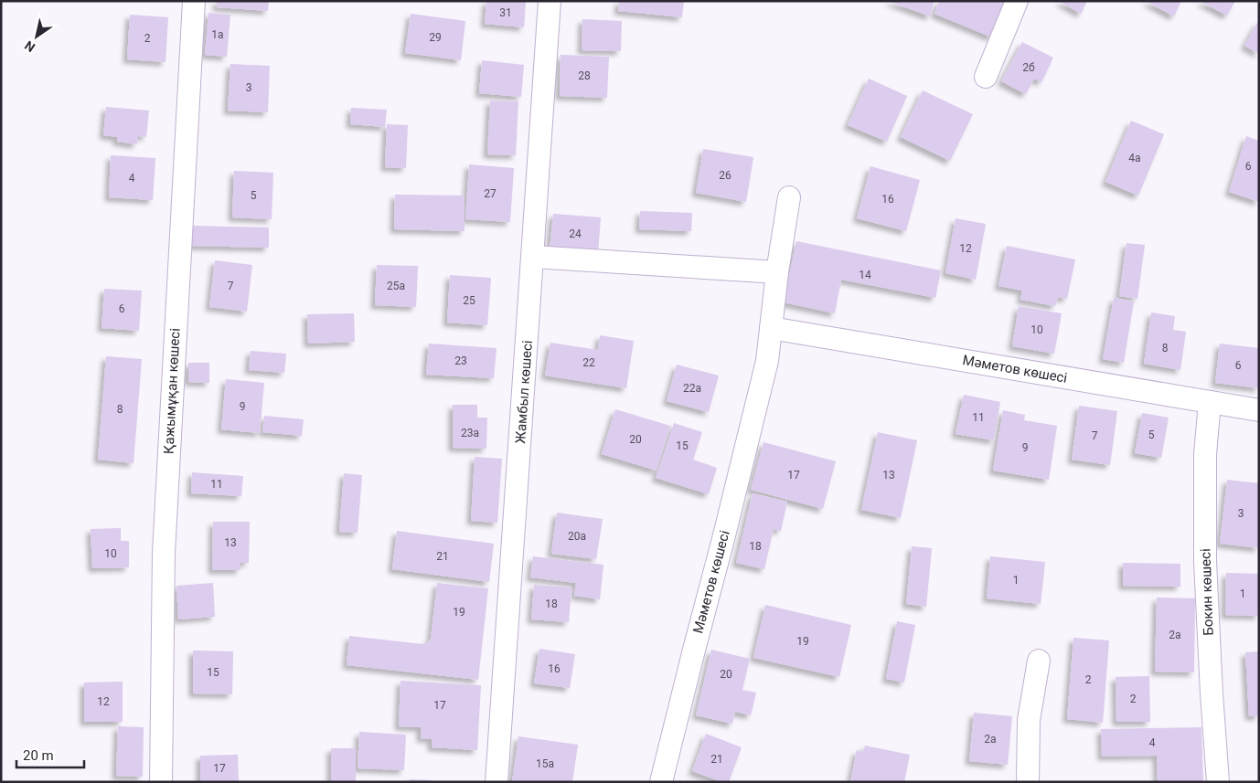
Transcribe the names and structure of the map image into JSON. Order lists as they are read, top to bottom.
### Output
{
  "streets": {
    "street": [
      "Мәметов көшесі",
      "Қажымұқан көшесі",
      "Жамбыл көшесі",
      "Бокин көшесі"
    ]
  },
  "crossings": [
    ["Мәметов көшесі", "Бокин көшесі"]
  ],
  "house_numbers": [
    "31",
    "1а",
    "29",
    "2",
    "2б",
    "28",
    "3",
    "4а",
    "6",
    "26",
    "4",
    "27",
    "5",
    "16",
    "24",
    "12",
    "14",
    "7",
    "25а",
    "25",
    "6",
    "10",
    "8",
    "23",
    "22",
    "6",
    "22а",
    "9",
    "8",
    "11",
    "23а",
    "5",
    "7",
    "20",
    "15",
    "9",
    "17",
    "13",
    "11",
    "3",
    "20а",
    "13",
    "18",
    "10",
    "21",
    "1",
    "1",
    "18",
    "19",
    "2а",
    "19",
    "16",
    "15",
    "20",
    "2",
    "2",
    "12",
    "17",
    "2а",
    "4",
    "21",
    "15а",
    "17"
  ],
  "scale_bar": "20 m",
  "north": "bottom left"
}
